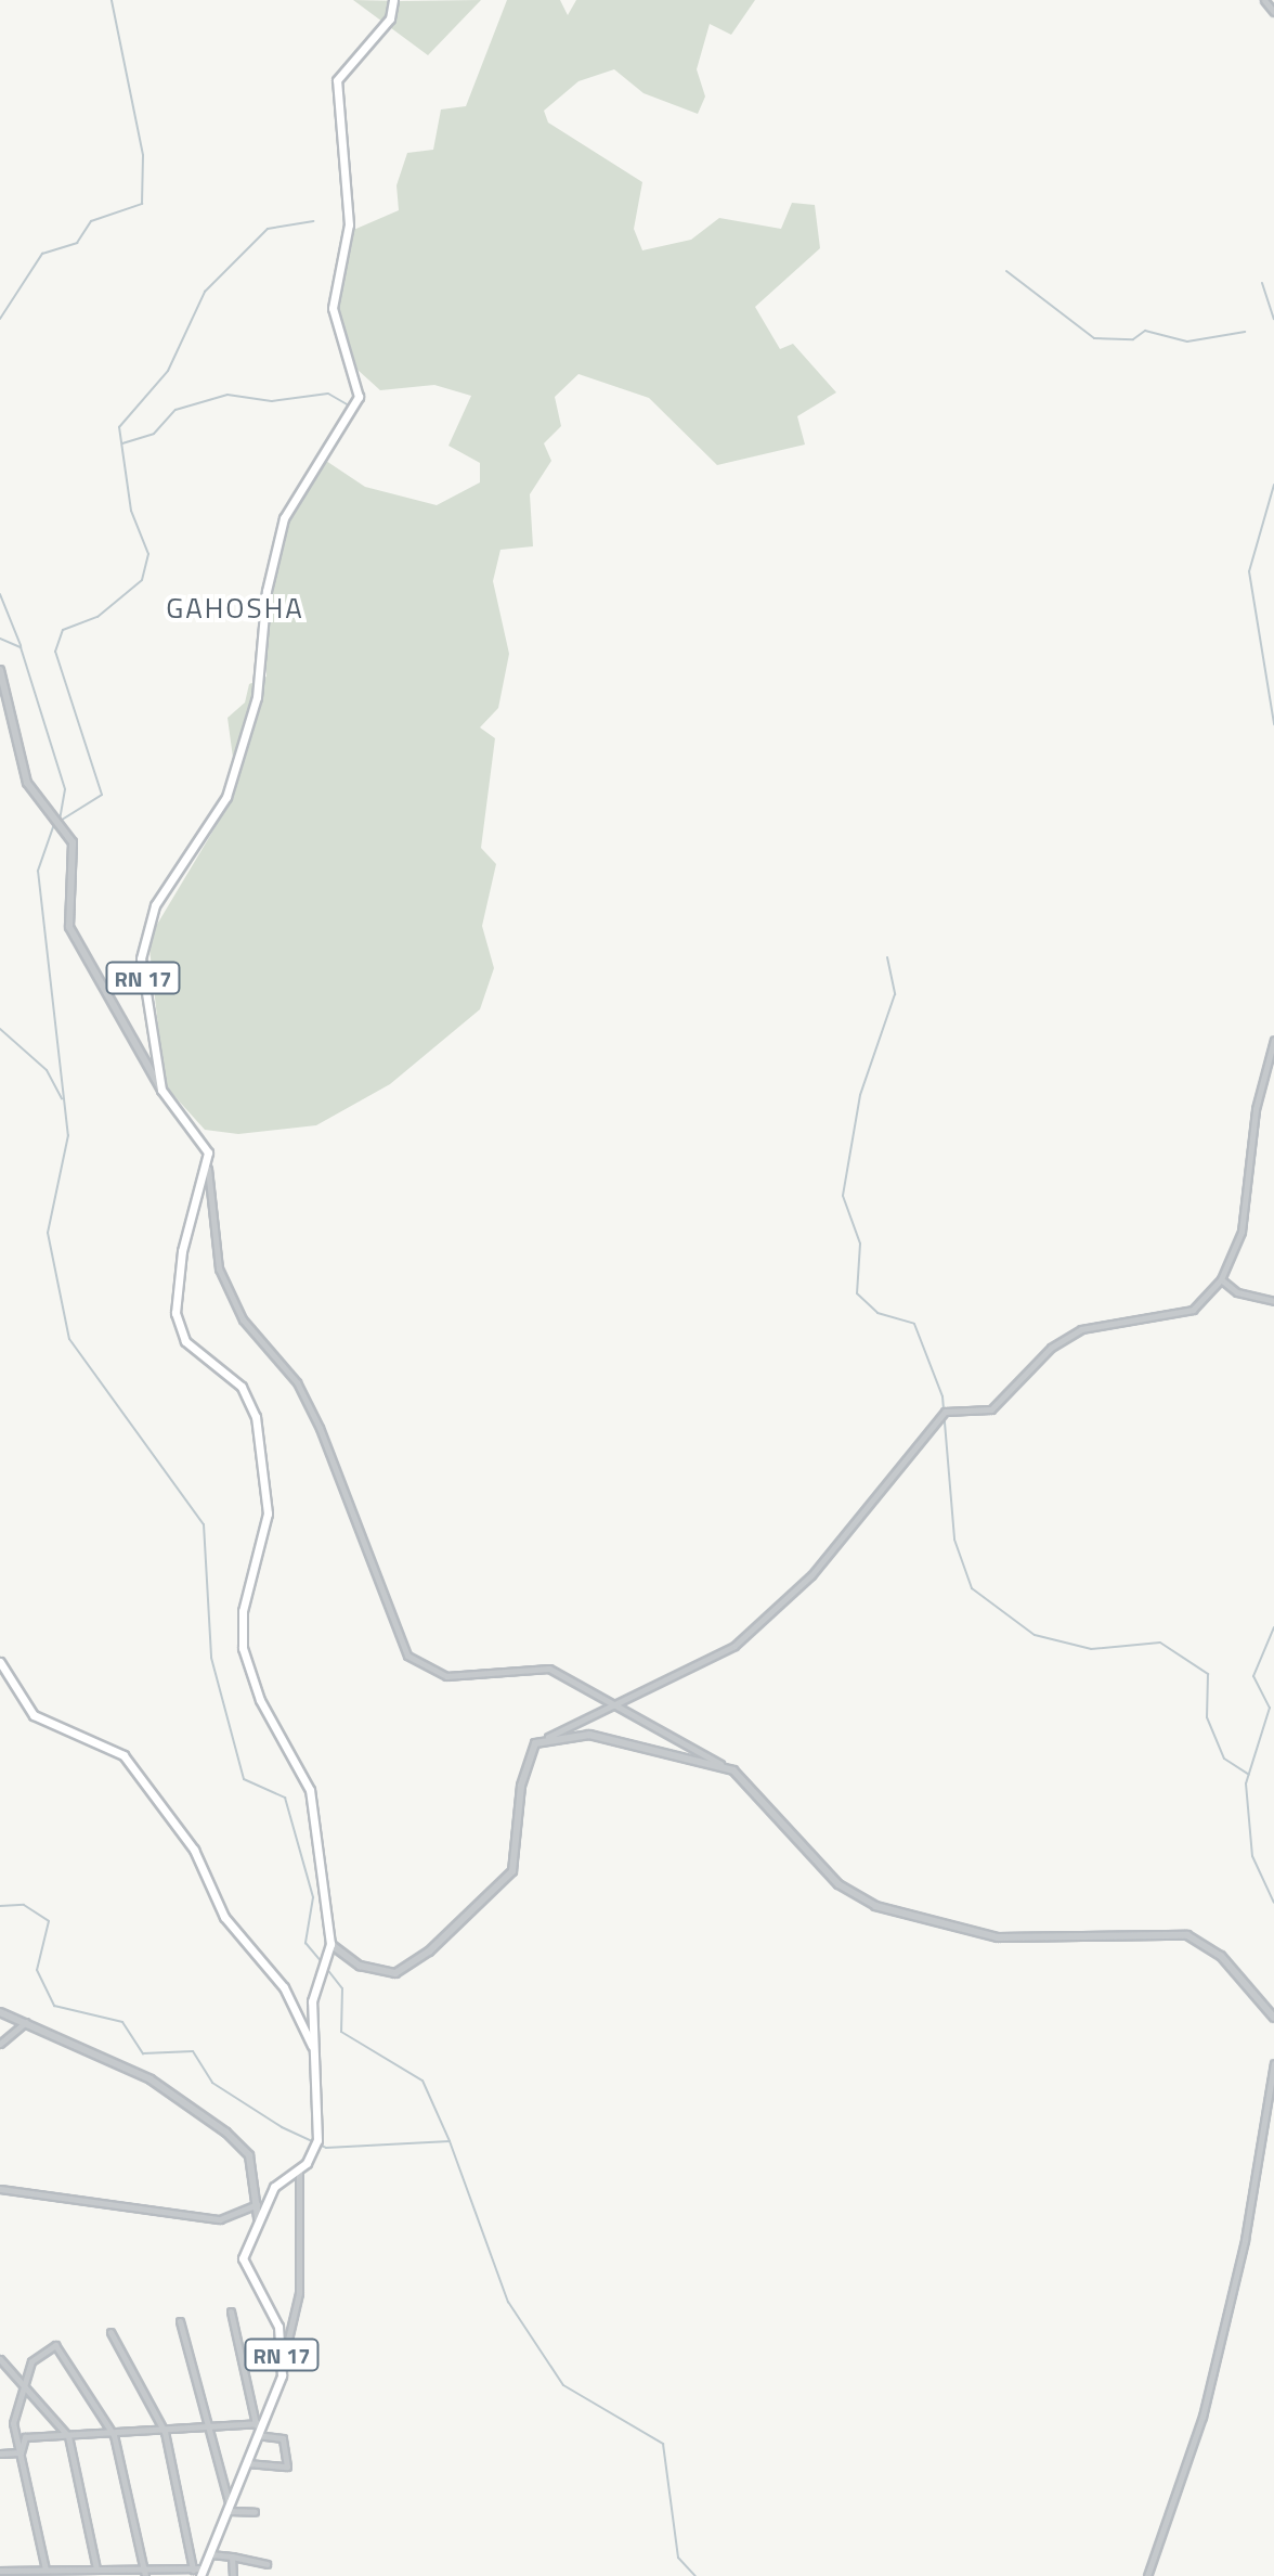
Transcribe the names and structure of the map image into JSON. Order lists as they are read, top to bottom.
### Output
{
  "streets": {
    "main road": ["RN 17"]
  },
  "districts": ["GAHOSHA"]
}
